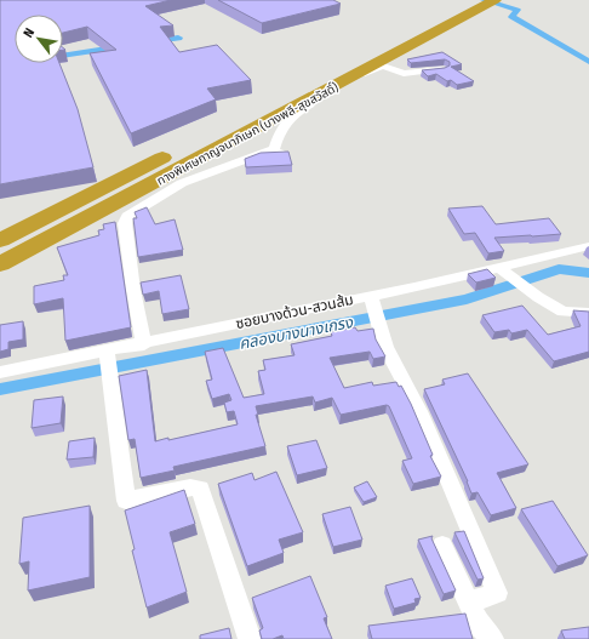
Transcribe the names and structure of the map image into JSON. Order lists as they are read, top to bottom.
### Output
{
  "streets": {
    "highway": ["ทางพิเศษกาญจนาภิเษก (บางพลี-สุขสวัสดิ์)"],
    "street": ["ซอยบางด้วน-สวนส้ม"]
  },
  "water": ["คลองบางนางเกรง"],
  "north": "top left"
}
